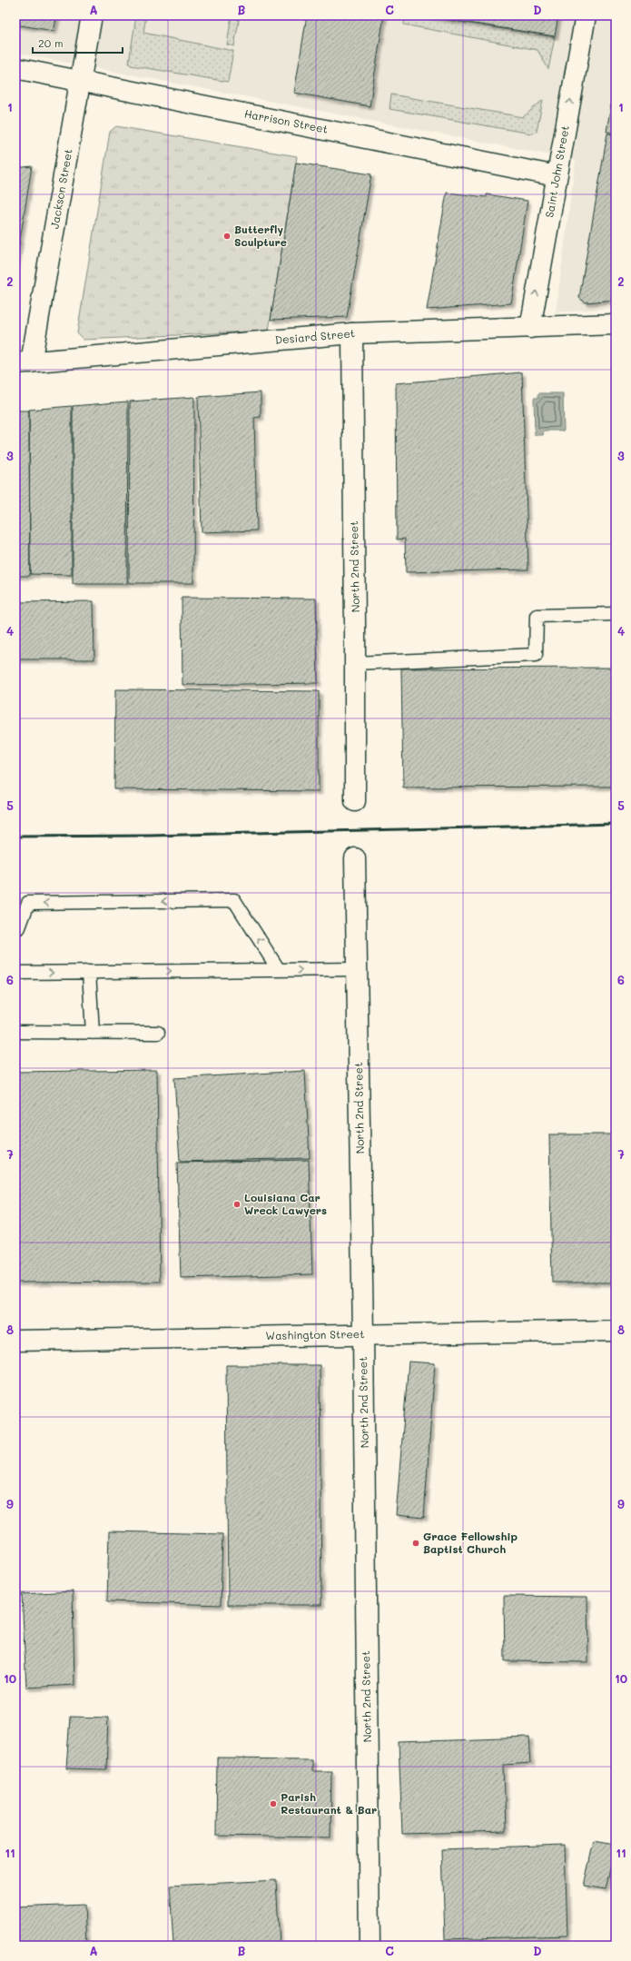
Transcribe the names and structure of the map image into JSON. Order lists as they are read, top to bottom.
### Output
{
  "streets": {
    "street": [
      "Harrison Street",
      "Saint John Street",
      "Jackson Street",
      "Desiard Street",
      "North 2nd Street",
      "Washington Street"
    ]
  },
  "crossings": [
    ["Harrison Street", "Saint John Street"],
    ["Harrison Street", "Jackson Street"],
    ["Saint John Street", "Desiard Street"],
    ["Jackson Street", "Desiard Street"],
    ["Desiard Street", "North 2nd Street"],
    ["North 2nd Street", "Washington Street"]
  ],
  "one_way": ["Saint John Street"],
  "places": [
    "Butterfly Sculpture",
    "Louisiana Car Wreck Lawyers",
    "Grace Fellowship Baptist Church",
    "Parish Restaurant & Bar"
  ],
  "scale_bar": "20 m",
  "grid": {
    "columns": [
      "A",
      "B",
      "C",
      "D"
    ],
    "rows": [
      "1",
      "2",
      "3",
      "4",
      "5",
      "6",
      "7",
      "8",
      "9",
      "10",
      "11"
    ]
  }
}
